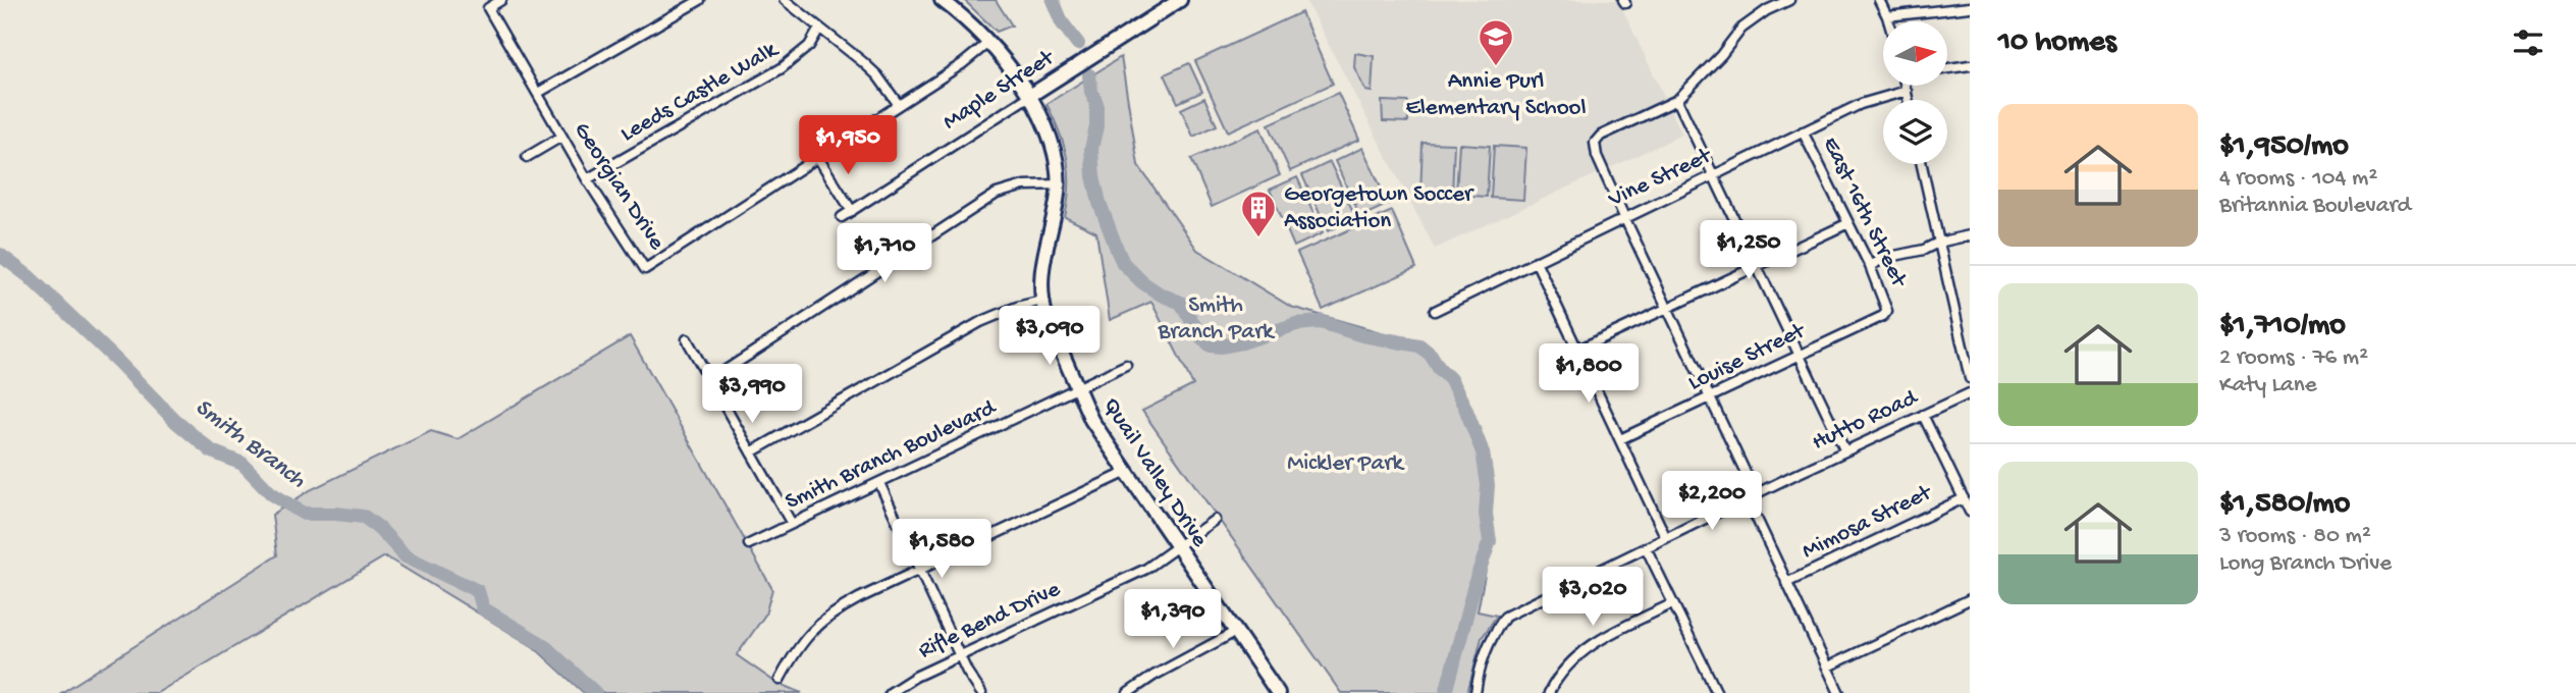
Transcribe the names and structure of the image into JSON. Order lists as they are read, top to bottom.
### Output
{
  "streets": {
    "street": [
      "Maple Street",
      "Leeds Castle Walk",
      "Vine Street",
      "Georgian Drive",
      "East 16th Street",
      "Louise Street",
      "Hutto Road",
      "Smith Branch Boulevard",
      "Quail Valley Drive",
      "Mimosa Street",
      "Rifle Bend Drive"
    ]
  },
  "crossings": [
    ["Maple Street", "Quail Valley Drive"],
    ["Leeds Castle Walk", "Georgian Drive"],
    ["Vine Street", "East 16th Street"],
    ["Georgian Drive", "Quail Valley Drive"],
    ["East 16th Street", "Louise Street"],
    ["Smith Branch Boulevard", "Quail Valley Drive"],
    ["Quail Valley Drive", "Rifle Bend Drive"]
  ],
  "water": ["Smith Branch"],
  "parks": ["Smith Branch Park", "Mickler Park"],
  "places": {
    "school or university": ["Annie Purl Elementary School"],
    "building": ["Georgetown Soccer Association"]
  },
  "north": "right",
  "page": {
    "heading": "10 homes",
    "list": [
      {
        "name": "$1,950/mo",
        "note": "4 rooms · 104 m² · Britannia Boulevard"
      },
      {
        "name": "$1,710/mo",
        "note": "2 rooms · 76 m² · Katy Lane"
      },
      {
        "name": "$1,580/mo",
        "note": "3 rooms · 80 m² · Long Branch Drive"
      }
    ],
    "price": [
      "$1,950",
      "$1,250",
      "$1,710",
      "$3,090",
      "$1,800",
      "$3,990",
      "$2,200",
      "$1,580",
      "$3,020",
      "$1,390"
    ]
  }
}
